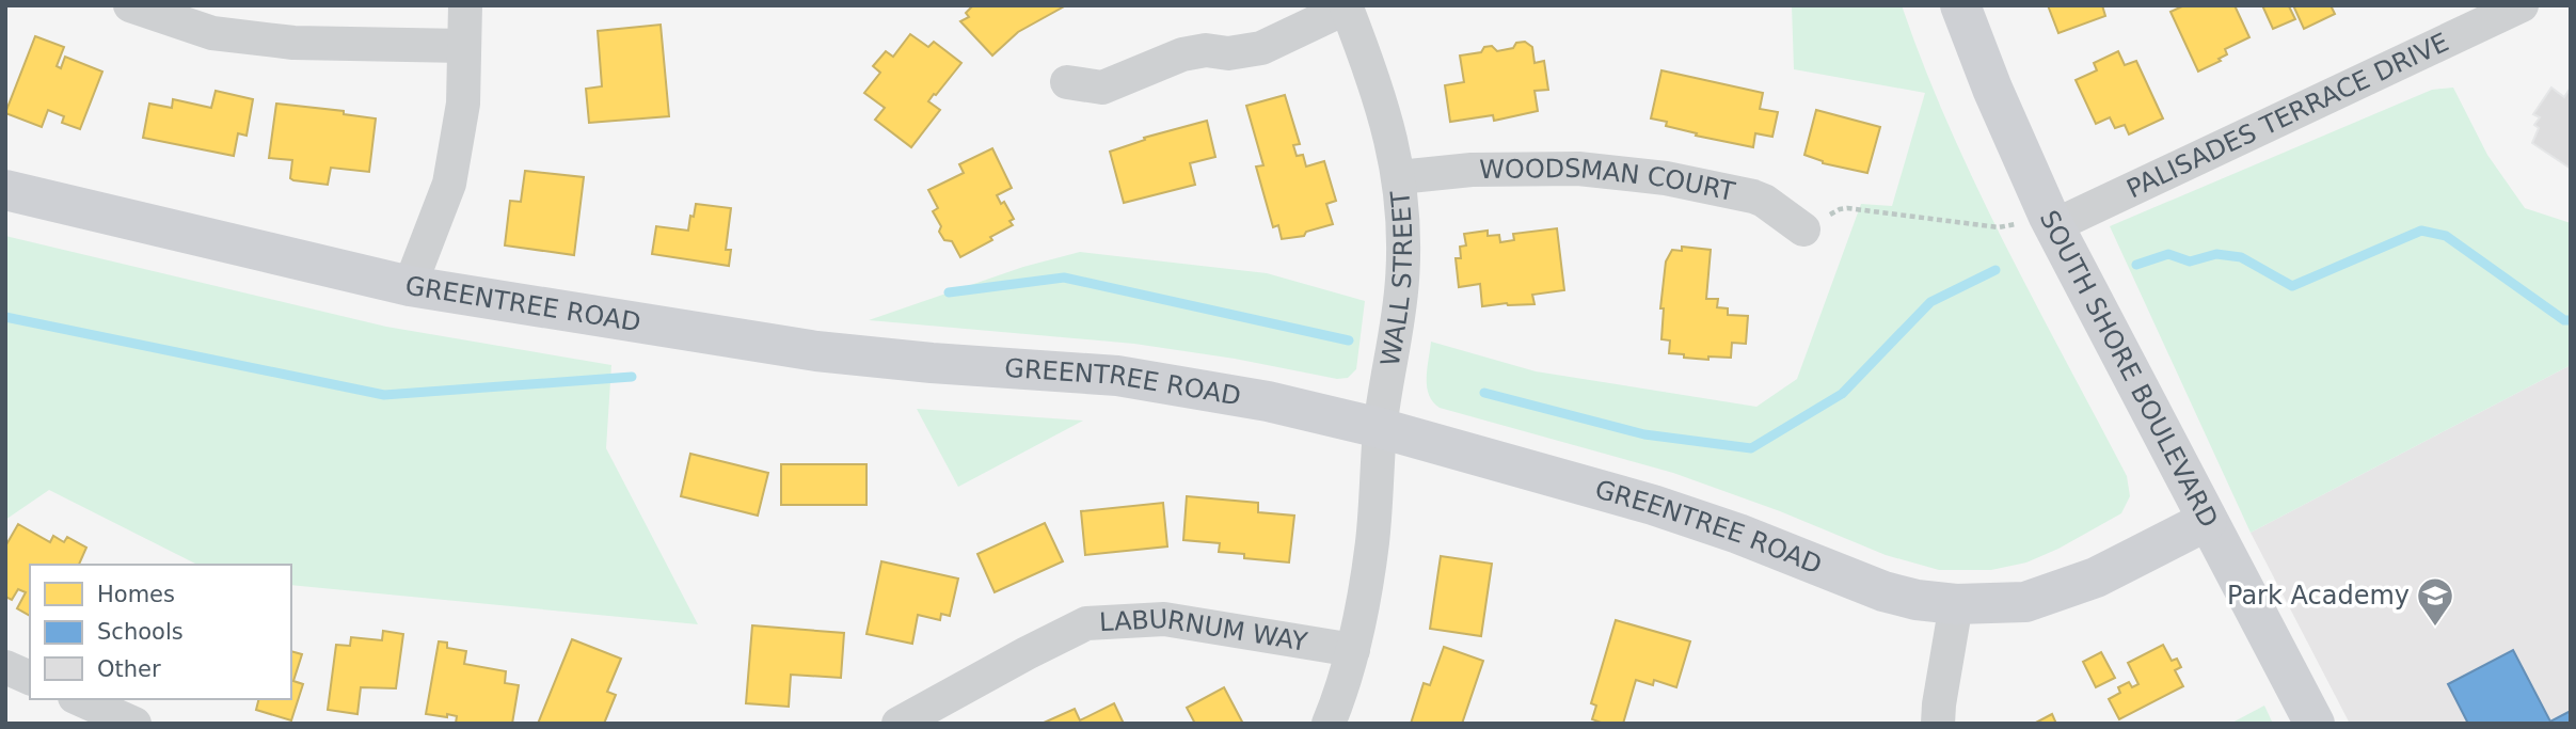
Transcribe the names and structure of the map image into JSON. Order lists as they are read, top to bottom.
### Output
{
  "streets": {
    "street": [
      "PALISADES TERRACE DRIVE",
      "WOODSMAN COURT",
      "WALL STREET",
      "GREENTREE ROAD",
      "SOUTH SHORE BOULEVARD",
      "LABURNUM WAY"
    ]
  },
  "crossings": [
    ["PALISADES TERRACE DRIVE", "SOUTH SHORE BOULEVARD"],
    ["WOODSMAN COURT", "WALL STREET"],
    ["WALL STREET", "GREENTREE ROAD"],
    ["WALL STREET", "LABURNUM WAY"],
    ["GREENTREE ROAD", "SOUTH SHORE BOULEVARD"]
  ],
  "places": {
    "school or university": ["Park Academy"]
  },
  "legend": ["Homes", "Schools", "Other"]
}
